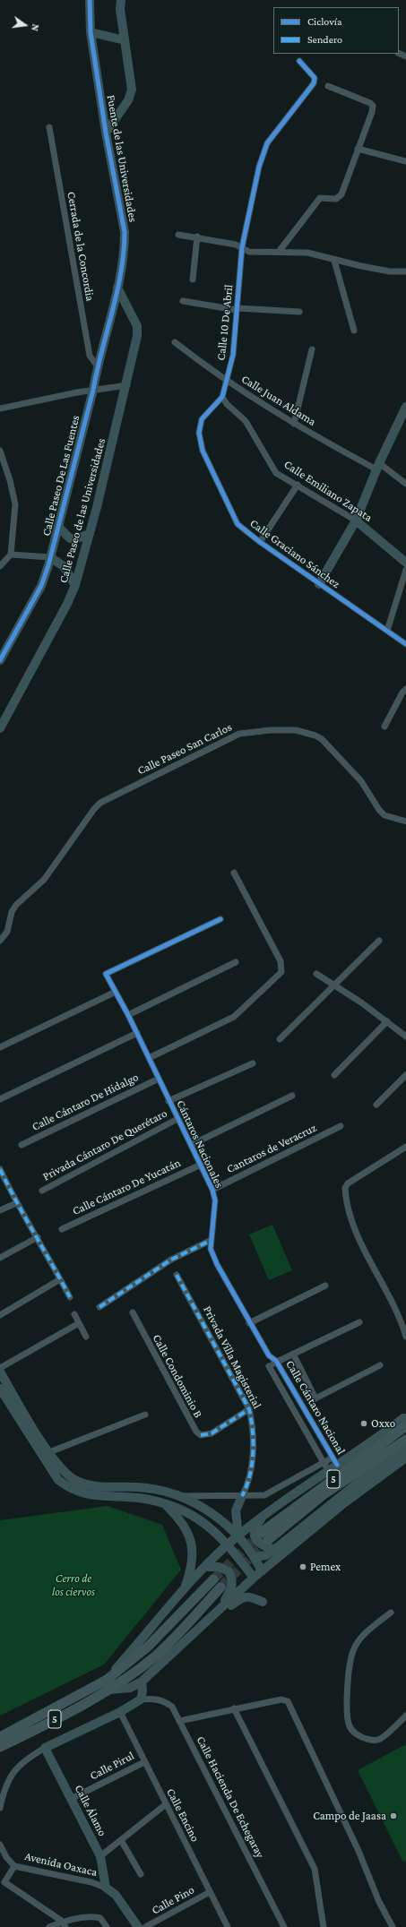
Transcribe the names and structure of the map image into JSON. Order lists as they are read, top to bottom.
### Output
{
  "streets": {
    "main road": ["5"],
    "street": [
      "Fuente de las Universidades",
      "Cerrada de la Concordia",
      "Calle 10 De Abril",
      "Calle Juan Aldama",
      "Calle Paseo De Las Fuentes",
      "Calle Emiliano Zapata",
      "Calle Paseo de las Universidades",
      "Calle Graciano Sánchez",
      "Calle Paseo San Carlos",
      "Calle Cántaro De Hidalgo",
      "Cántaros Nacionales",
      "Privada Cántaro De Querétaro",
      "Cantaros de Veracruz",
      "Calle Cántaro De Yucatán",
      "Privada Villa Magisterial",
      "Calle Condominio B",
      "Calle Cántaro Nacional",
      "Calle Pirul",
      "Calle Hacienda De Echegaray",
      "Calle Álamo",
      "Calle Encino",
      "Avenida Oaxaca",
      "Calle Pino"
    ]
  },
  "crossings": [
    ["Fuente de las Universidades", "Calle Paseo De Las Fuentes"],
    ["Fuente de las Universidades", "Calle Paseo de las Universidades"],
    ["Cerrada de la Concordia", "Calle Paseo De Las Fuentes"],
    ["Calle 10 De Abril", "Calle Juan Aldama"],
    ["Calle 10 De Abril", "Calle Emiliano Zapata"],
    ["Calle 10 De Abril", "Calle Graciano Sánchez"],
    ["Calle Paseo De Las Fuentes", "Calle Paseo de las Universidades"],
    ["Calle Cántaro De Hidalgo", "Cántaros Nacionales"],
    ["Cántaros Nacionales", "Privada Cántaro De Querétaro"],
    ["Cántaros Nacionales", "Cantaros de Veracruz"],
    ["Cántaros Nacionales", "Calle Cántaro De Yucatán"],
    ["Cántaros Nacionales", "Calle Cántaro Nacional"],
    ["Privada Villa Magisterial", "Calle Condominio B"],
    ["Calle Pirul", "Calle Álamo"],
    ["Calle Pirul", "Calle Encino"],
    ["Calle Álamo", "Avenida Oaxaca"],
    ["Calle Encino", "Calle Pino"]
  ],
  "parks": ["Cerro de los ciervos"],
  "places": ["Oxxo", "Pemex", "Campo de Jaasa"],
  "legend": ["Ciclovía", "Sendero"],
  "north": "right"
}
